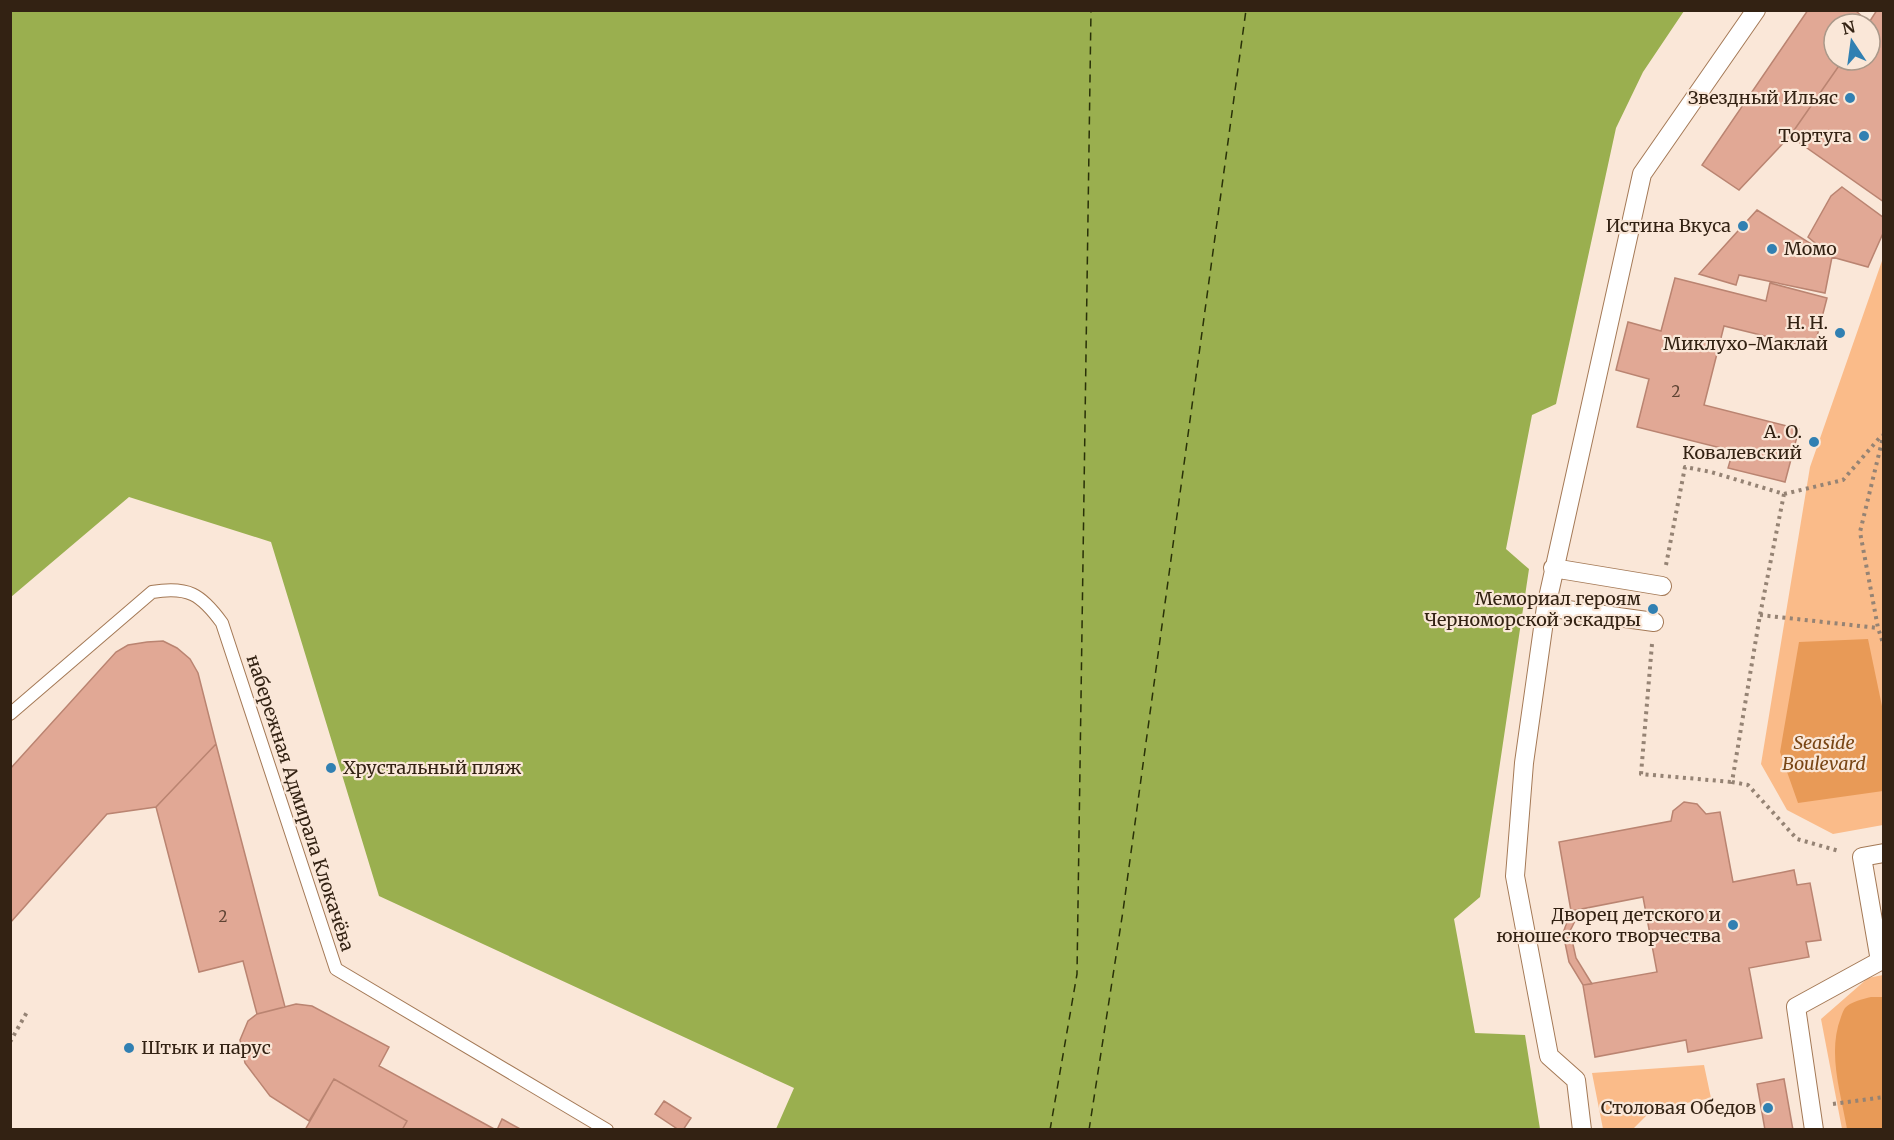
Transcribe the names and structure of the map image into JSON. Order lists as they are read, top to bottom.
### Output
{
  "streets": {
    "lane": ["набережная Адмирала Клокачёва"]
  },
  "parks": ["Seaside Boulevard"],
  "places": [
    "Звездный Ильяс",
    "Тортуга",
    "Истина Вкуса",
    "Момо",
    "Н. Н. Миклухо-Маклай",
    "А. О. Ковалевский",
    "Мемориал героям Черноморской эскадры",
    "Хрустальный пляж",
    "Дворец детского и юношеского творчества",
    "Штык и парус",
    "Столовая Обедов"
  ],
  "house_numbers": ["2", "2"],
  "north": "top"
}
